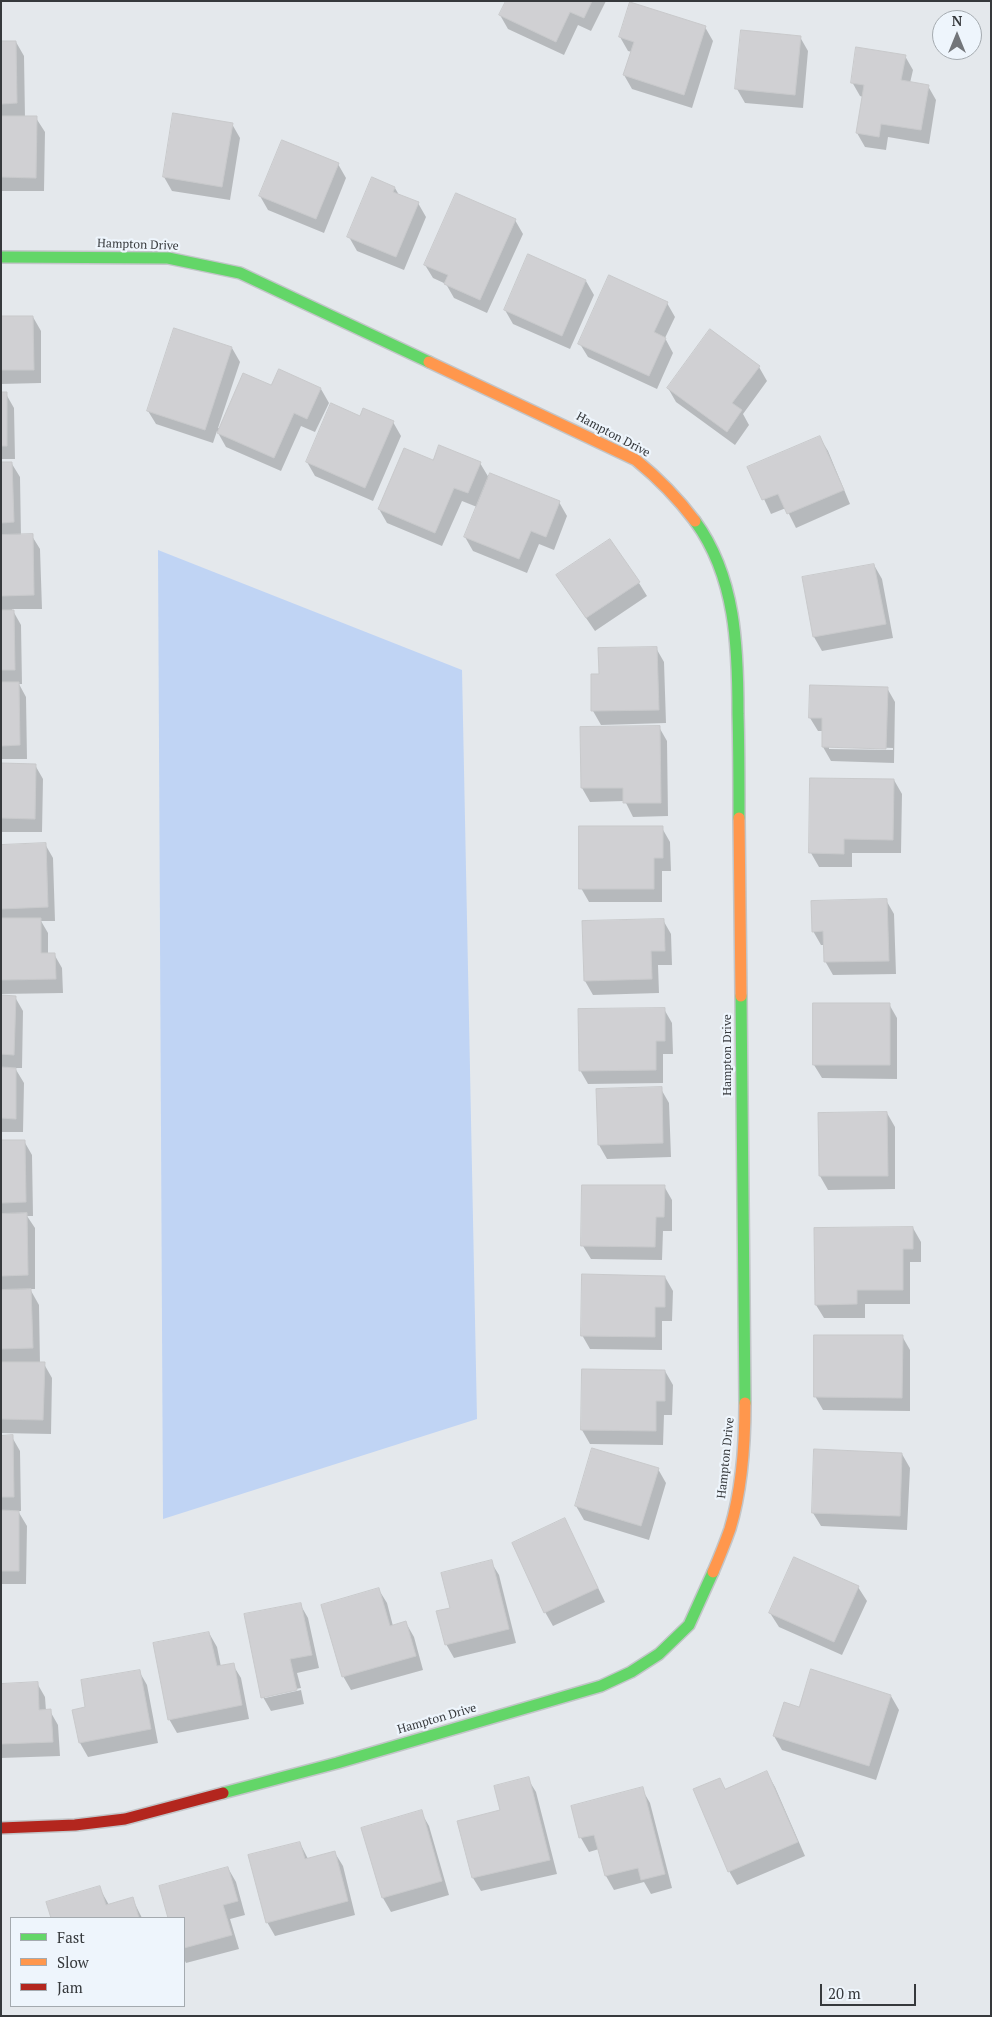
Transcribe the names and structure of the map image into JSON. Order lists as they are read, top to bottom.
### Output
{
  "streets": {
    "street": ["Hampton Drive"]
  },
  "legend": ["Fast", "Slow", "Jam"],
  "scale_bar": "20 m",
  "north": "top"
}
